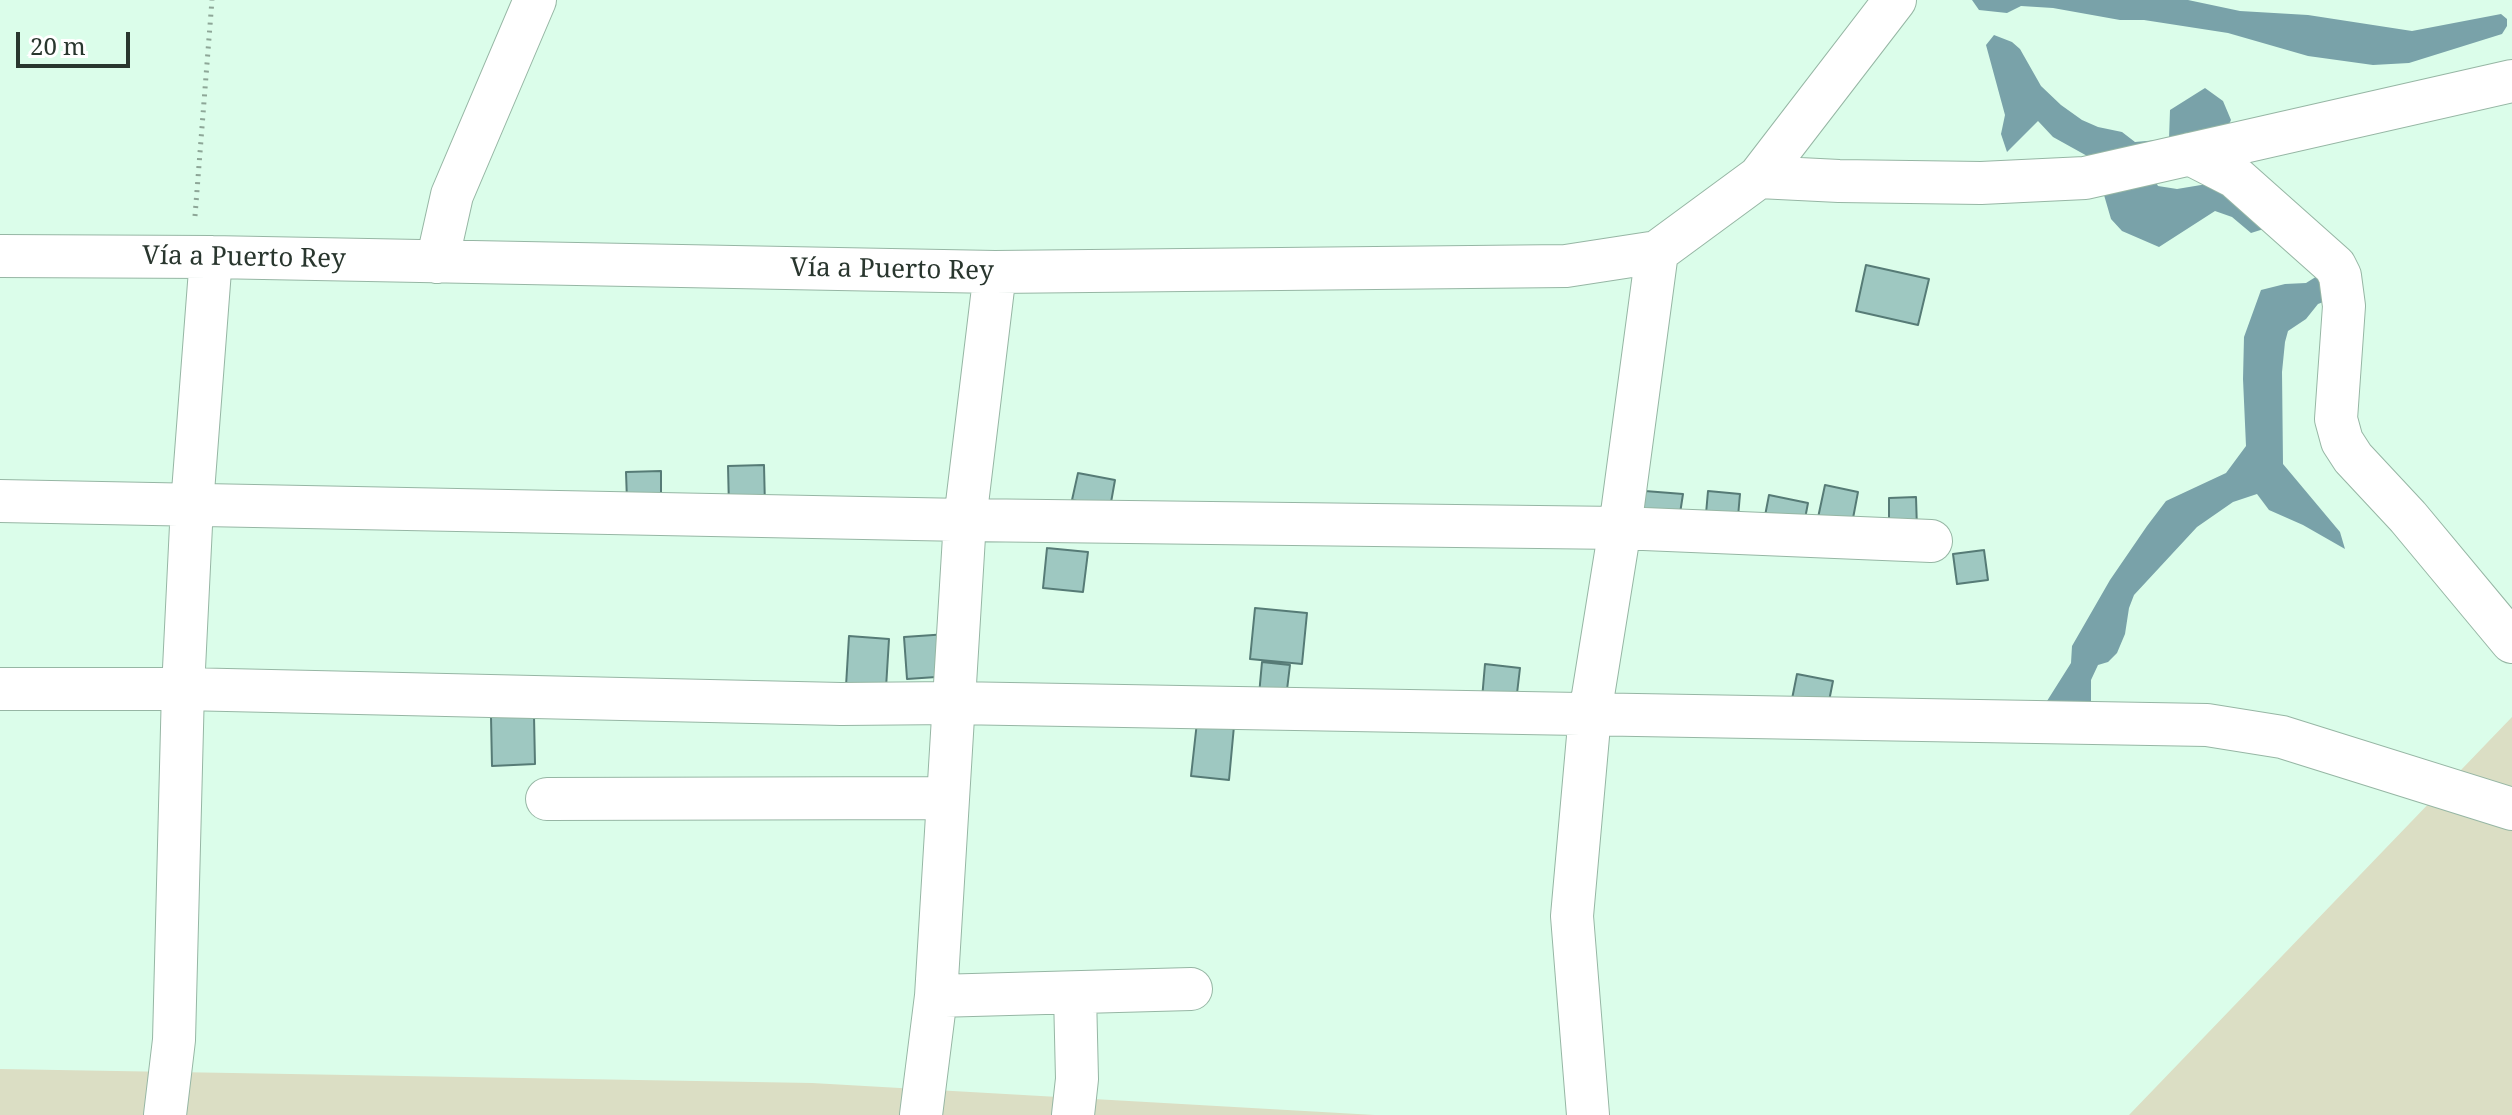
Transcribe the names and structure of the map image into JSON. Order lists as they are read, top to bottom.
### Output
{
  "streets": {
    "street": ["Vía a Puerto Rey"]
  },
  "scale_bar": "20 m"
}
